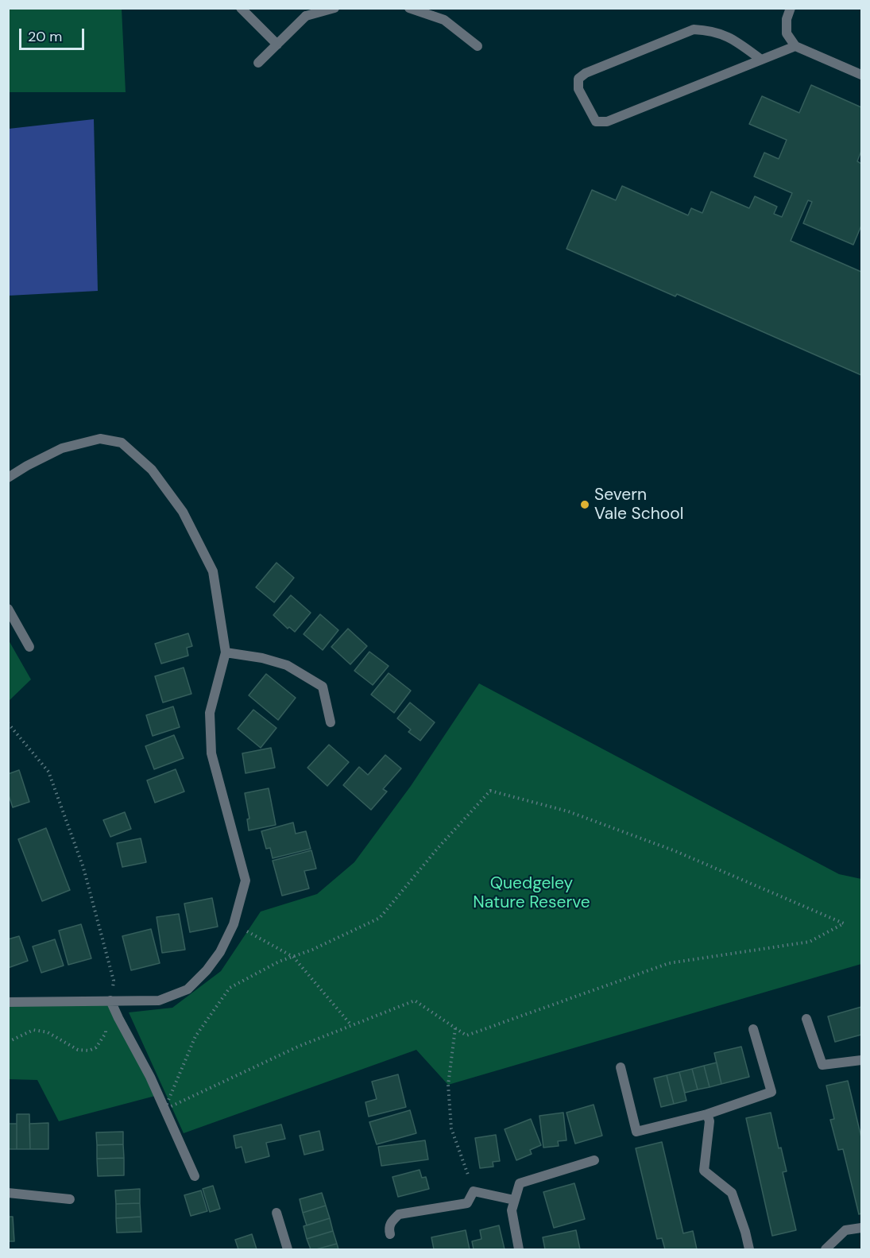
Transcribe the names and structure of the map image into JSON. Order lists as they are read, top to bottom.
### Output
{
  "parks": ["Quedgeley Nature Reserve"],
  "places": ["Severn Vale School"],
  "scale_bar": "20 m"
}
